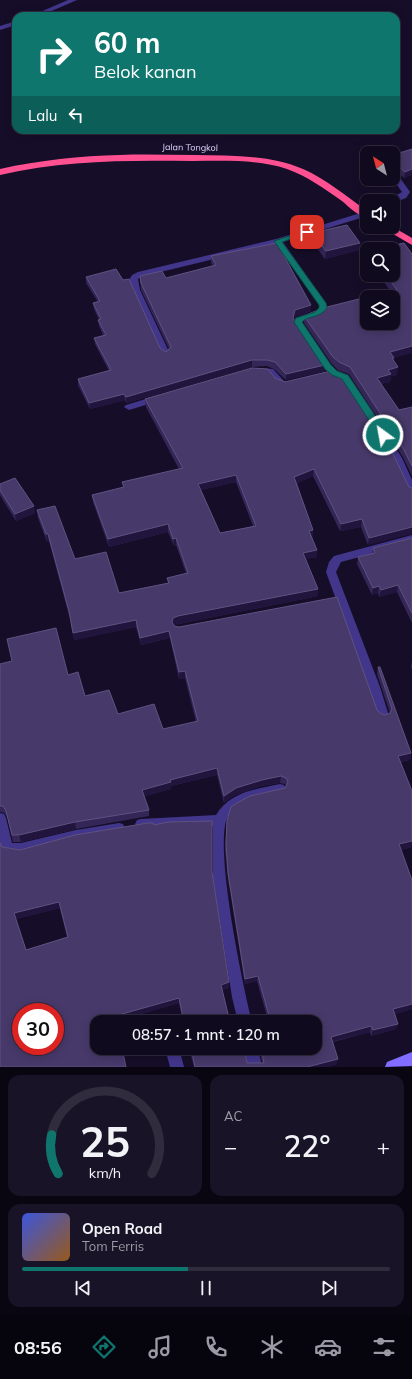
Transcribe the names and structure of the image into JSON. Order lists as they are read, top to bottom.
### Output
{
  "streets": {
    "highway": ["Jalan Tongkol"]
  },
  "north": "top left",
  "page": {
    "turn": ["60 m", "Belok kanan"],
    "then": "Lalu",
    "limit": "30",
    "trip": "08:57 · 1 mnt · 120 m",
    "tile": "AC",
    "heat": ["−", "22°", "+"],
    "song": ["Open Road", "Tom Ferris"],
    "tabs": "08:56",
    "gauge": ["25", "km/h"]
  }
}
